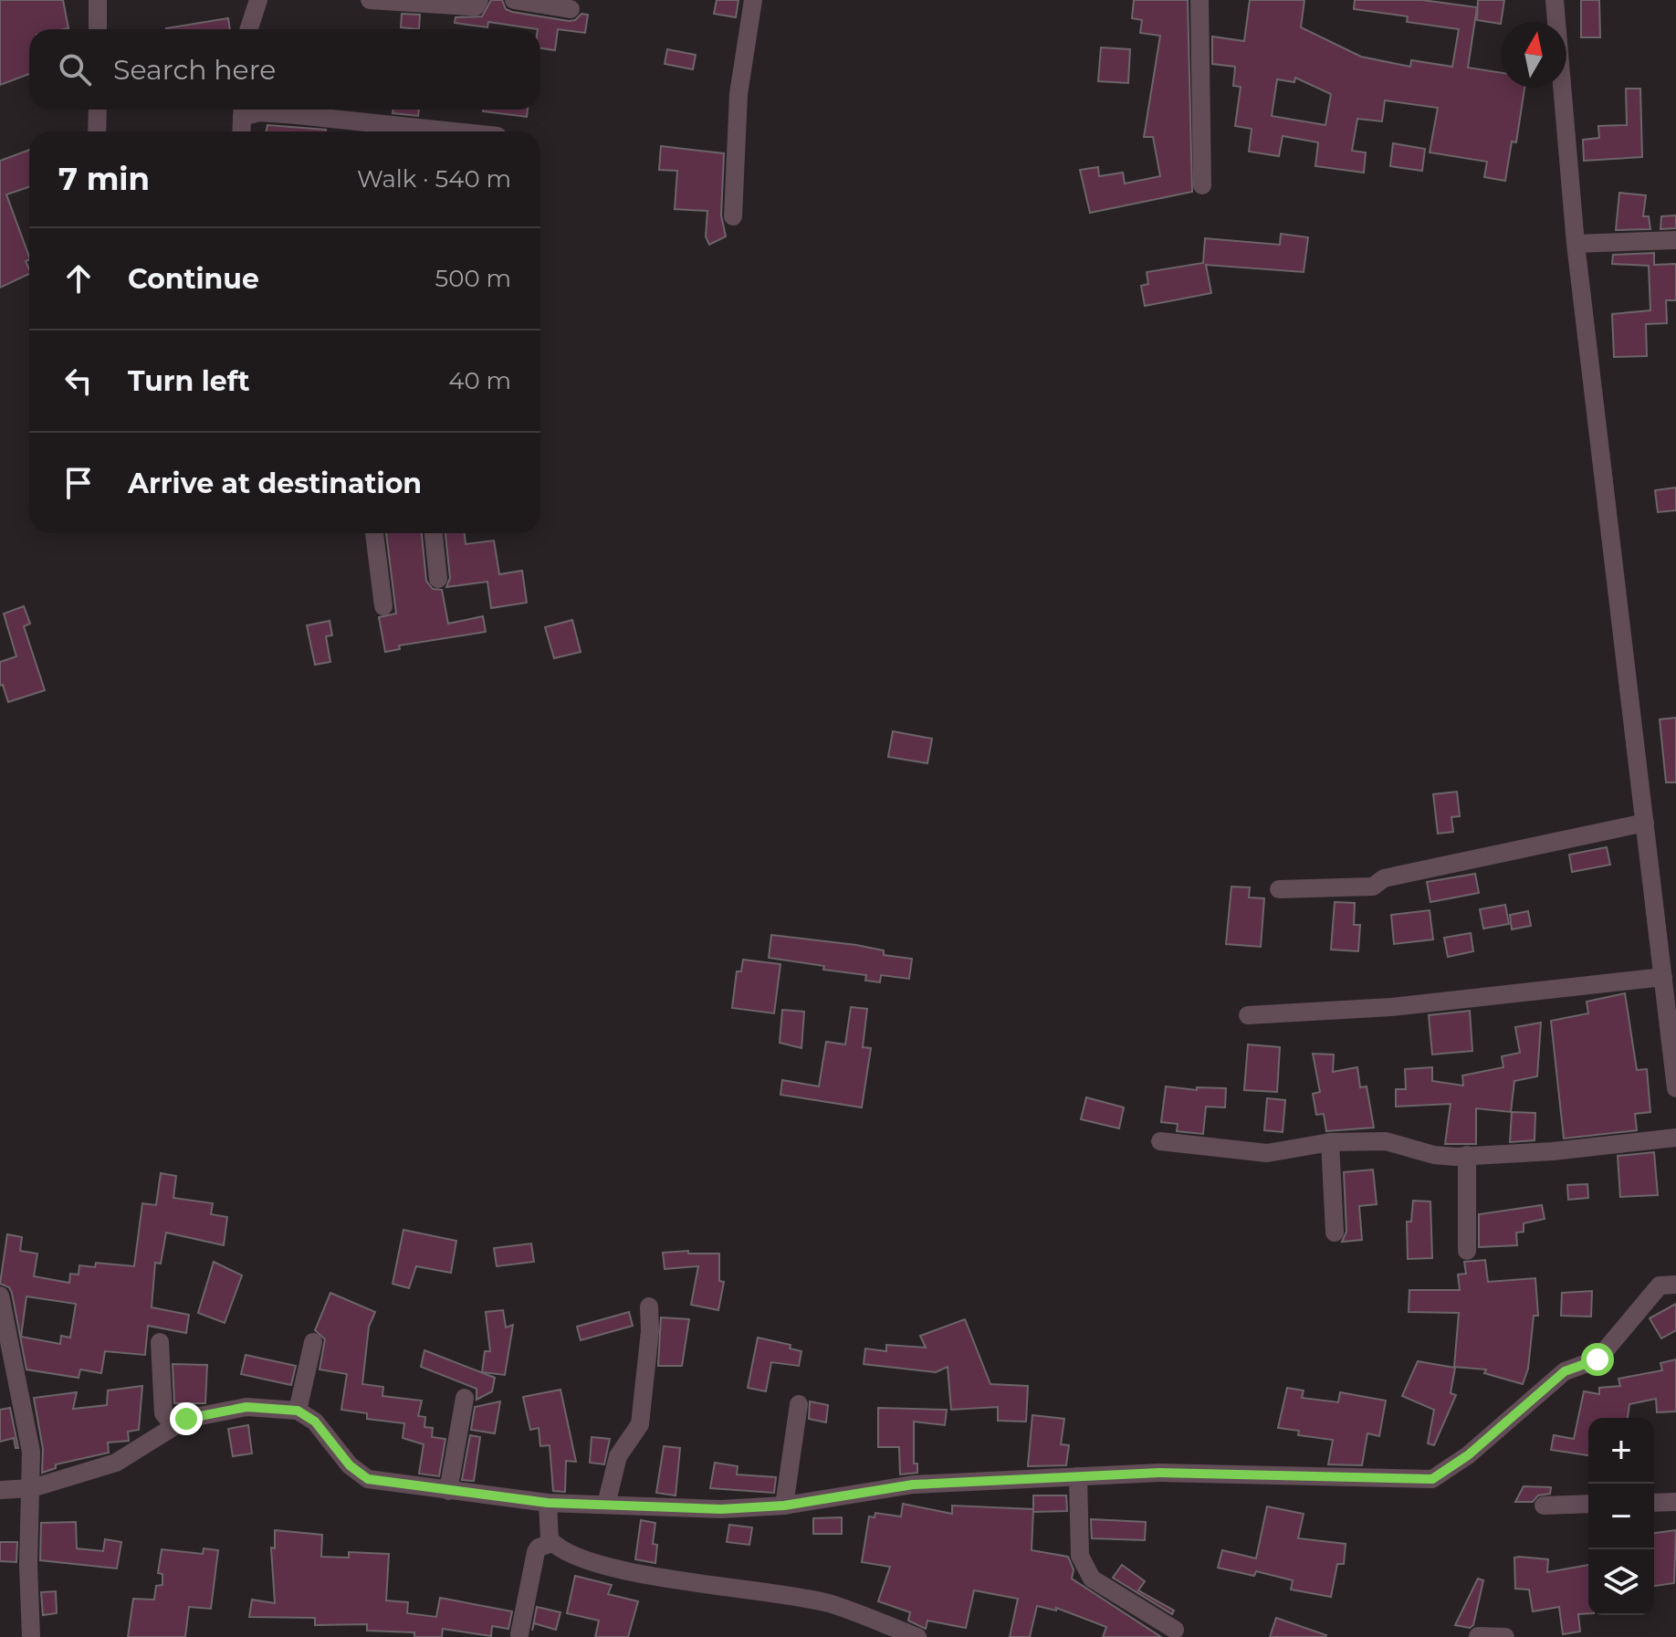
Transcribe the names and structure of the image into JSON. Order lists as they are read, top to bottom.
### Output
{
  "north": "top",
  "page": {
    "search": "Search here",
    "heading": ["7 min", "Walk · 540 m"],
    "list": [
      ["Continue", "500 m"],
      ["Turn left", "40 m"],
      "Arrive at destination"
    ],
    "map_buttons": ["+", "−"]
  }
}
